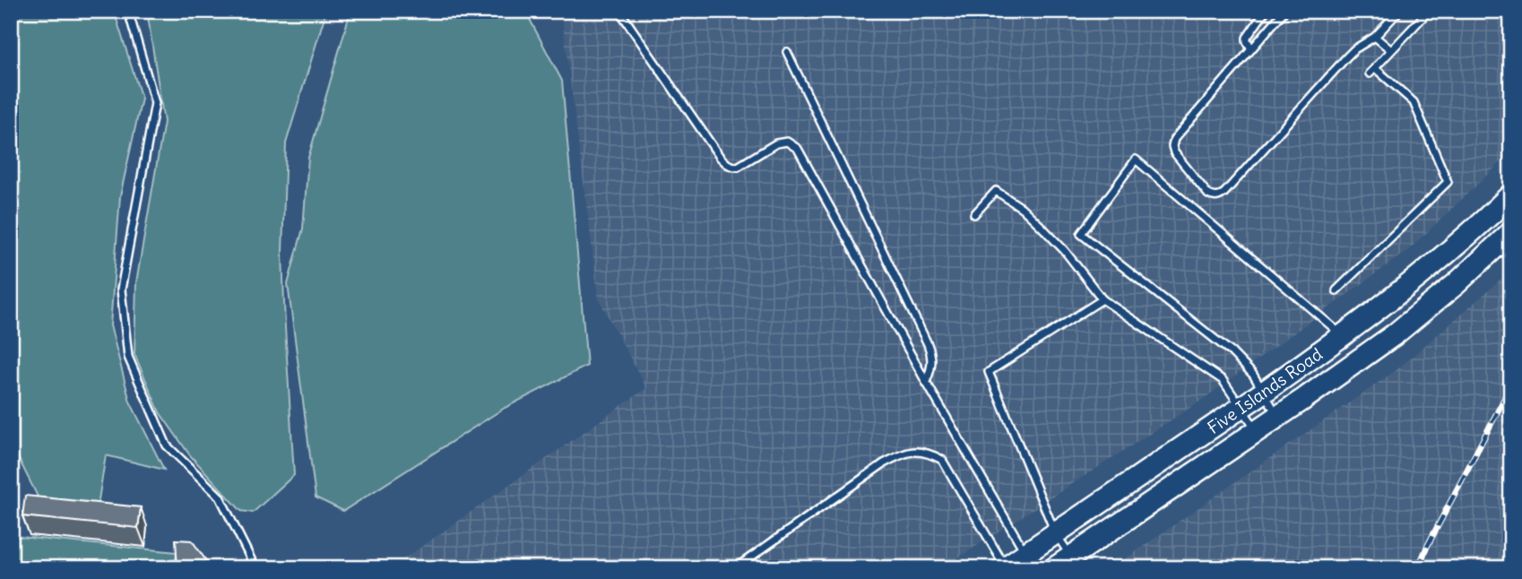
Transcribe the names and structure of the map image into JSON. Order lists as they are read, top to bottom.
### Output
{
  "streets": {
    "main road": ["Five Islands Road"]
  }
}
